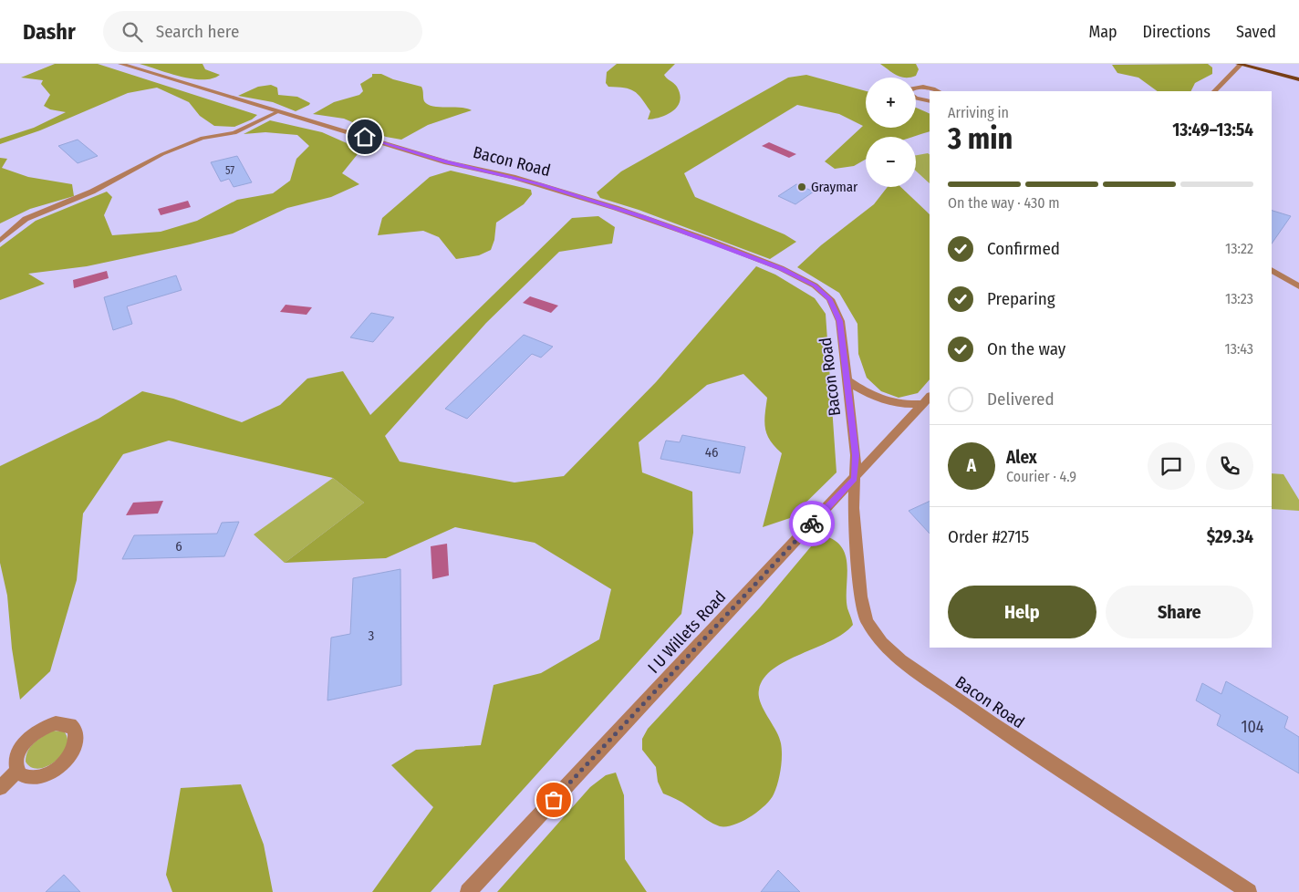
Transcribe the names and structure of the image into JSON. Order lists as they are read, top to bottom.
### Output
{
  "streets": {
    "street": ["Bacon Road", "I U Willets Road"]
  },
  "crossings": [
    ["Bacon Road", "I U Willets Road"]
  ],
  "places": ["Graymar"],
  "house_numbers": [
    "57",
    "46",
    "6",
    "3",
    "104"
  ],
  "page": {
    "header": "Dashr",
    "search": "Search here",
    "nav": ["Map", "Directions", "Saved"],
    "map_buttons": ["+", "−"],
    "heading": ["3 min", "Arriving in", "13:49–13:54"],
    "panel": [
      "Alex",
      "Courier · 4.9",
      "Order #2715",
      "$29.34"
    ],
    "bar": "On the way · 430 m",
    "list": [
      ["Confirmed", "13:22"],
      ["Preparing", "13:23"],
      ["On the way", "13:43"],
      "Delivered"
    ],
    "round": "A",
    "buttons": ["Help", "Share"]
  }
}
